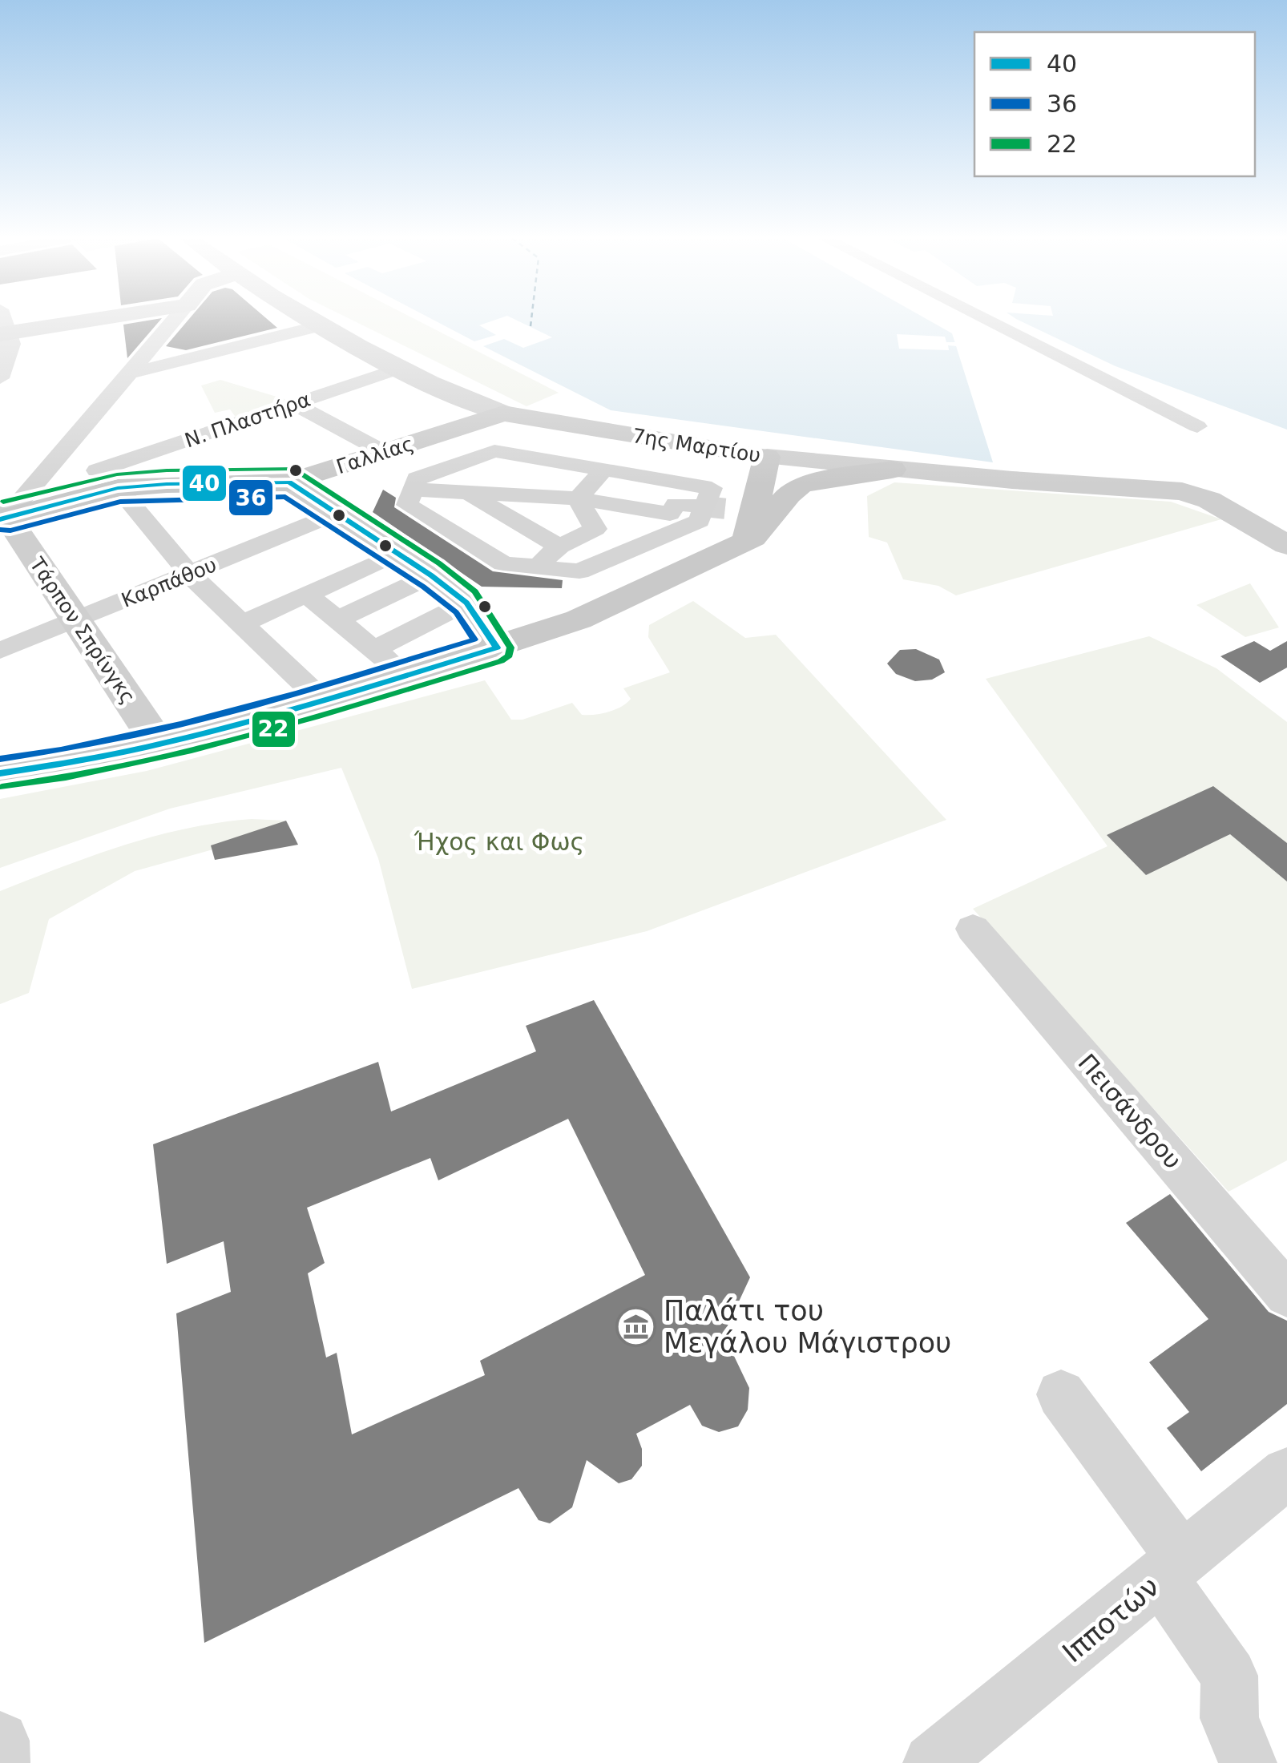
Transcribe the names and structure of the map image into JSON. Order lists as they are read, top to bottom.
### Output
{
  "streets": {
    "main road": ["7ης Μαρτίου", "Γαλλίας", "Τάρπον Σπρίνγκς"],
    "street": [
      "Ν. Πλαστήρα",
      "Καρπάθου",
      "Πεισάνδρου",
      "Ιπποτών"
    ]
  },
  "crossings": [
    ["Ν. Πλαστήρα", "7ης Μαρτίου"],
    ["Ν. Πλαστήρα", "Γαλλίας"],
    ["7ης Μαρτίου", "Γαλλίας"],
    ["Γαλλίας", "Τάρπον Σπρίνγκς"],
    ["Καρπάθου", "Τάρπον Σπρίνγκς"]
  ],
  "parks": ["Ήχος και Φως"],
  "places": {
    "museum": ["Παλάτι του Μεγάλου Μάγιστρου"]
  },
  "lines": ["transit line 22", "transit line 40", "transit line 36"],
  "legend": ["40", "36", "22"]
}
